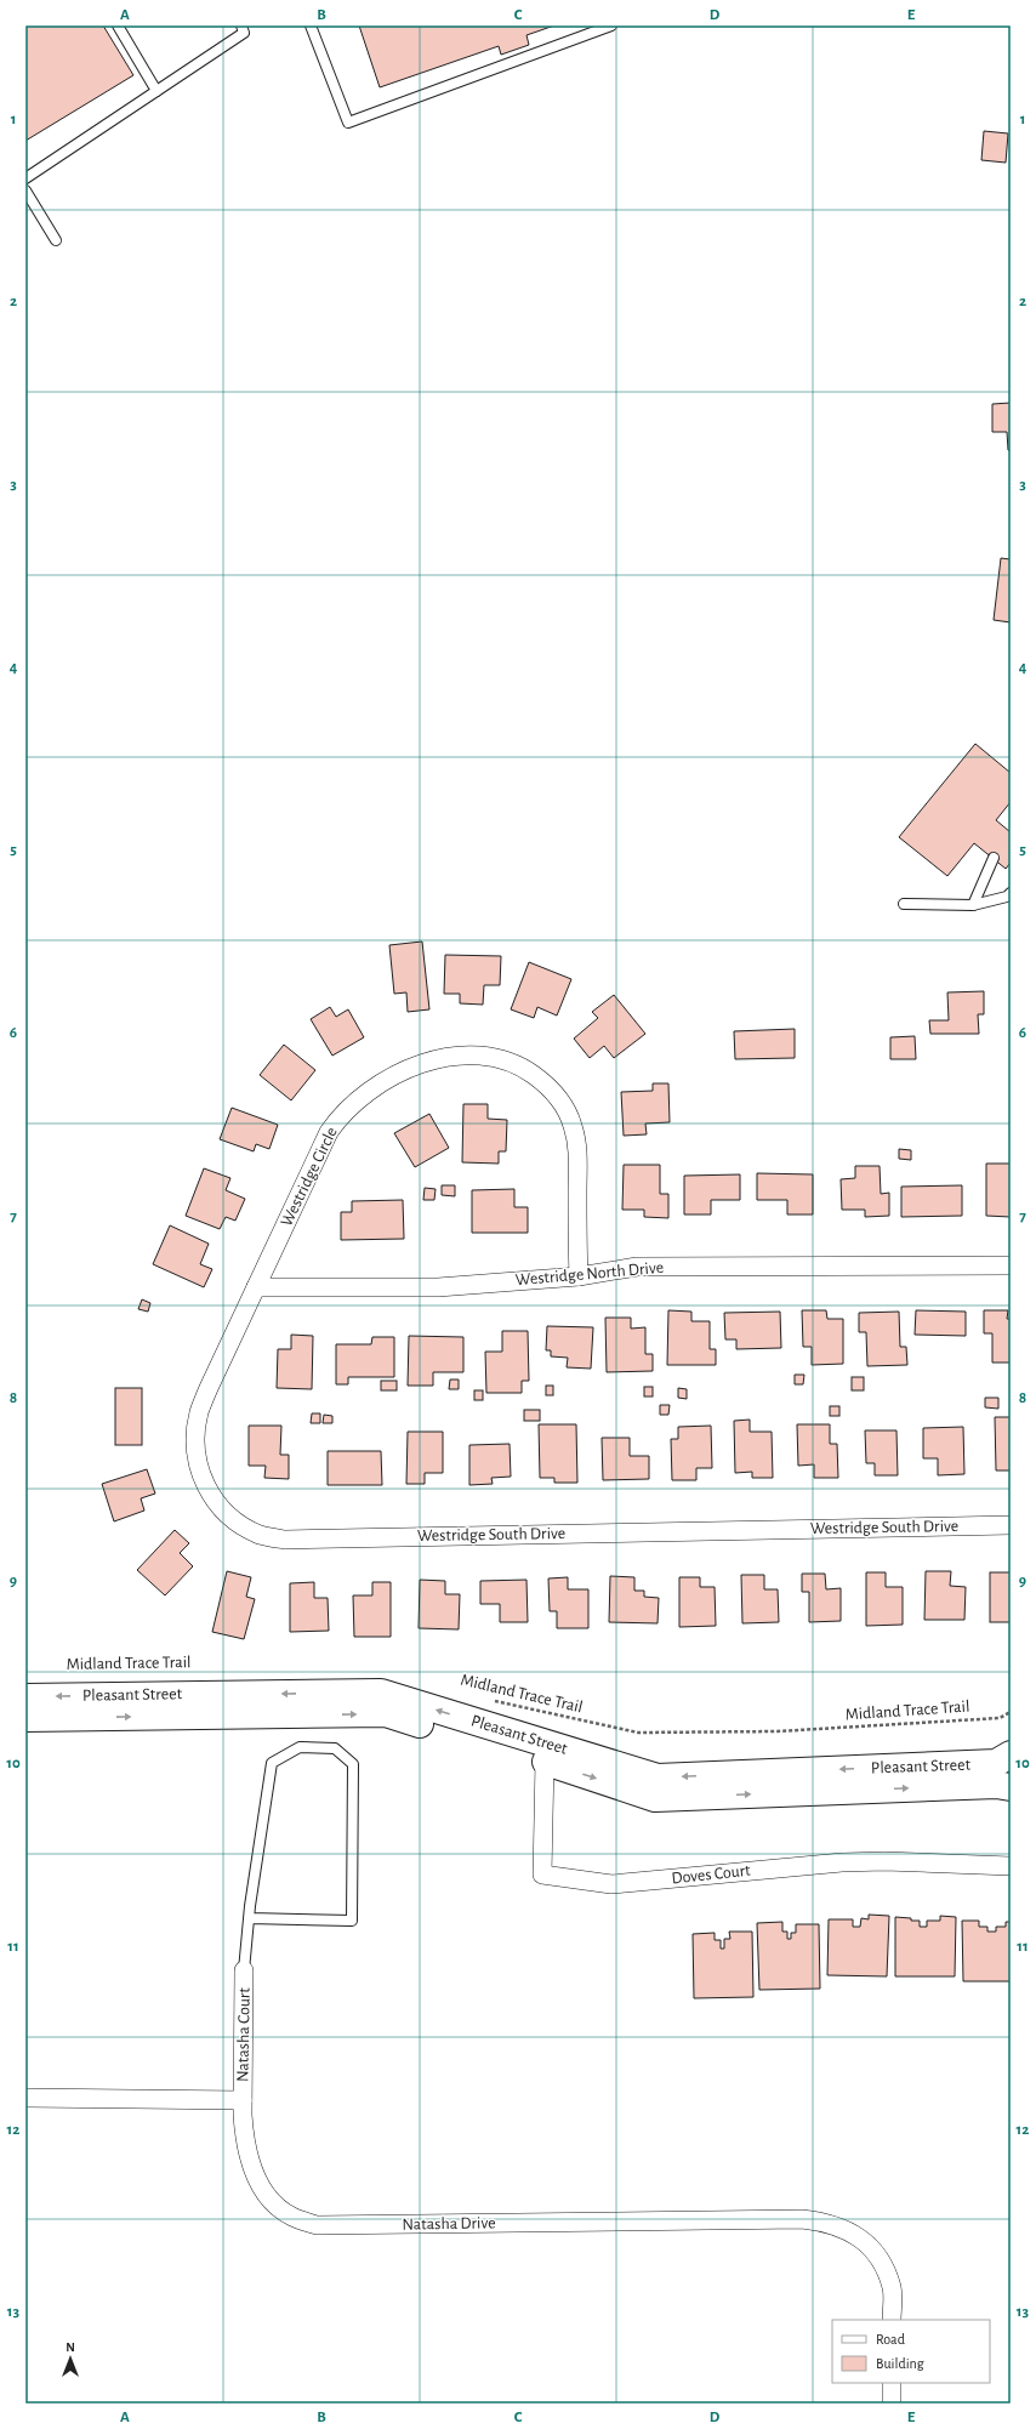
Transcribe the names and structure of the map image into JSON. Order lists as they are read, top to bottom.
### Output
{
  "streets": {
    "main road": ["Pleasant Street"],
    "street": [
      "Westridge Circle",
      "Westridge North Drive",
      "Westridge South Drive",
      "Doves Court",
      "Natasha Court",
      "Natasha Drive"
    ],
    "path": ["Midland Trace Trail"]
  },
  "crossings": [
    ["Westridge Circle", "Westridge North Drive"],
    ["Westridge Circle", "Westridge South Drive"],
    ["Westridge North Drive", "Westridge South Drive"],
    ["Pleasant Street", "Doves Court"],
    ["Natasha Court", "Natasha Drive"]
  ],
  "legend": ["Road", "Building"],
  "north": "top",
  "grid": {
    "columns": [
      "A",
      "B",
      "C",
      "D",
      "E"
    ],
    "rows": [
      "1",
      "2",
      "3",
      "4",
      "5",
      "6",
      "7",
      "8",
      "9",
      "10",
      "11",
      "12",
      "13"
    ]
  }
}
